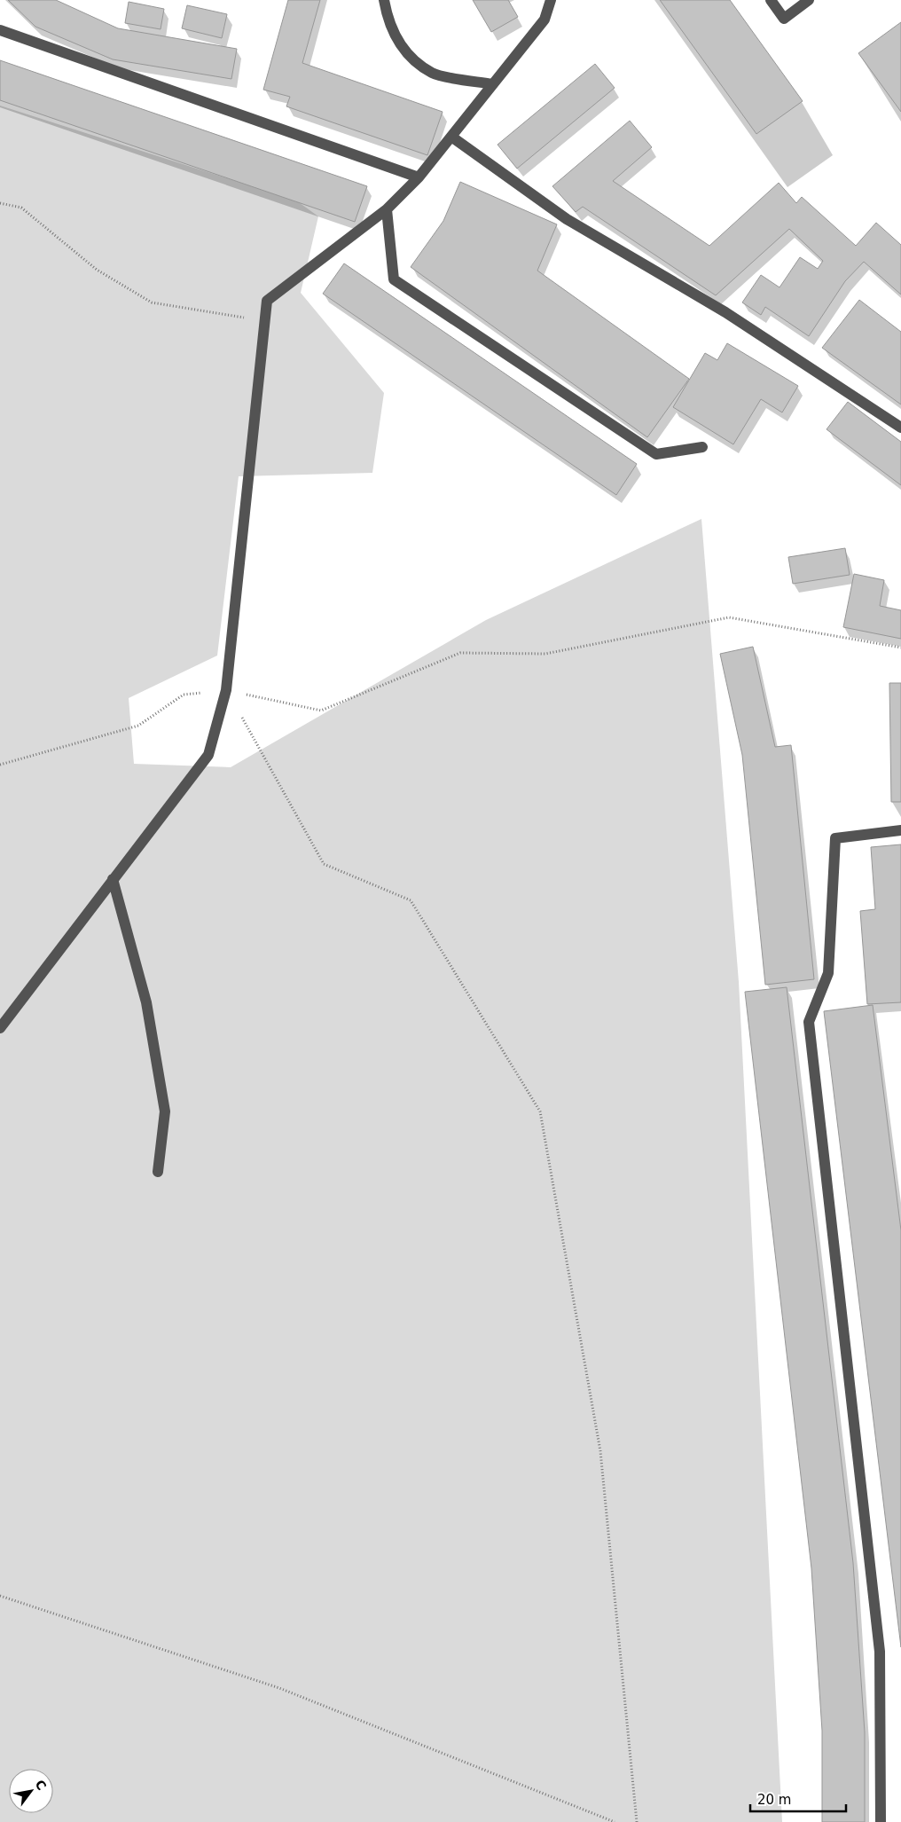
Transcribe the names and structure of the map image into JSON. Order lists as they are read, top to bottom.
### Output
{
  "scale_bar": "20 m",
  "north": "top right"
}
